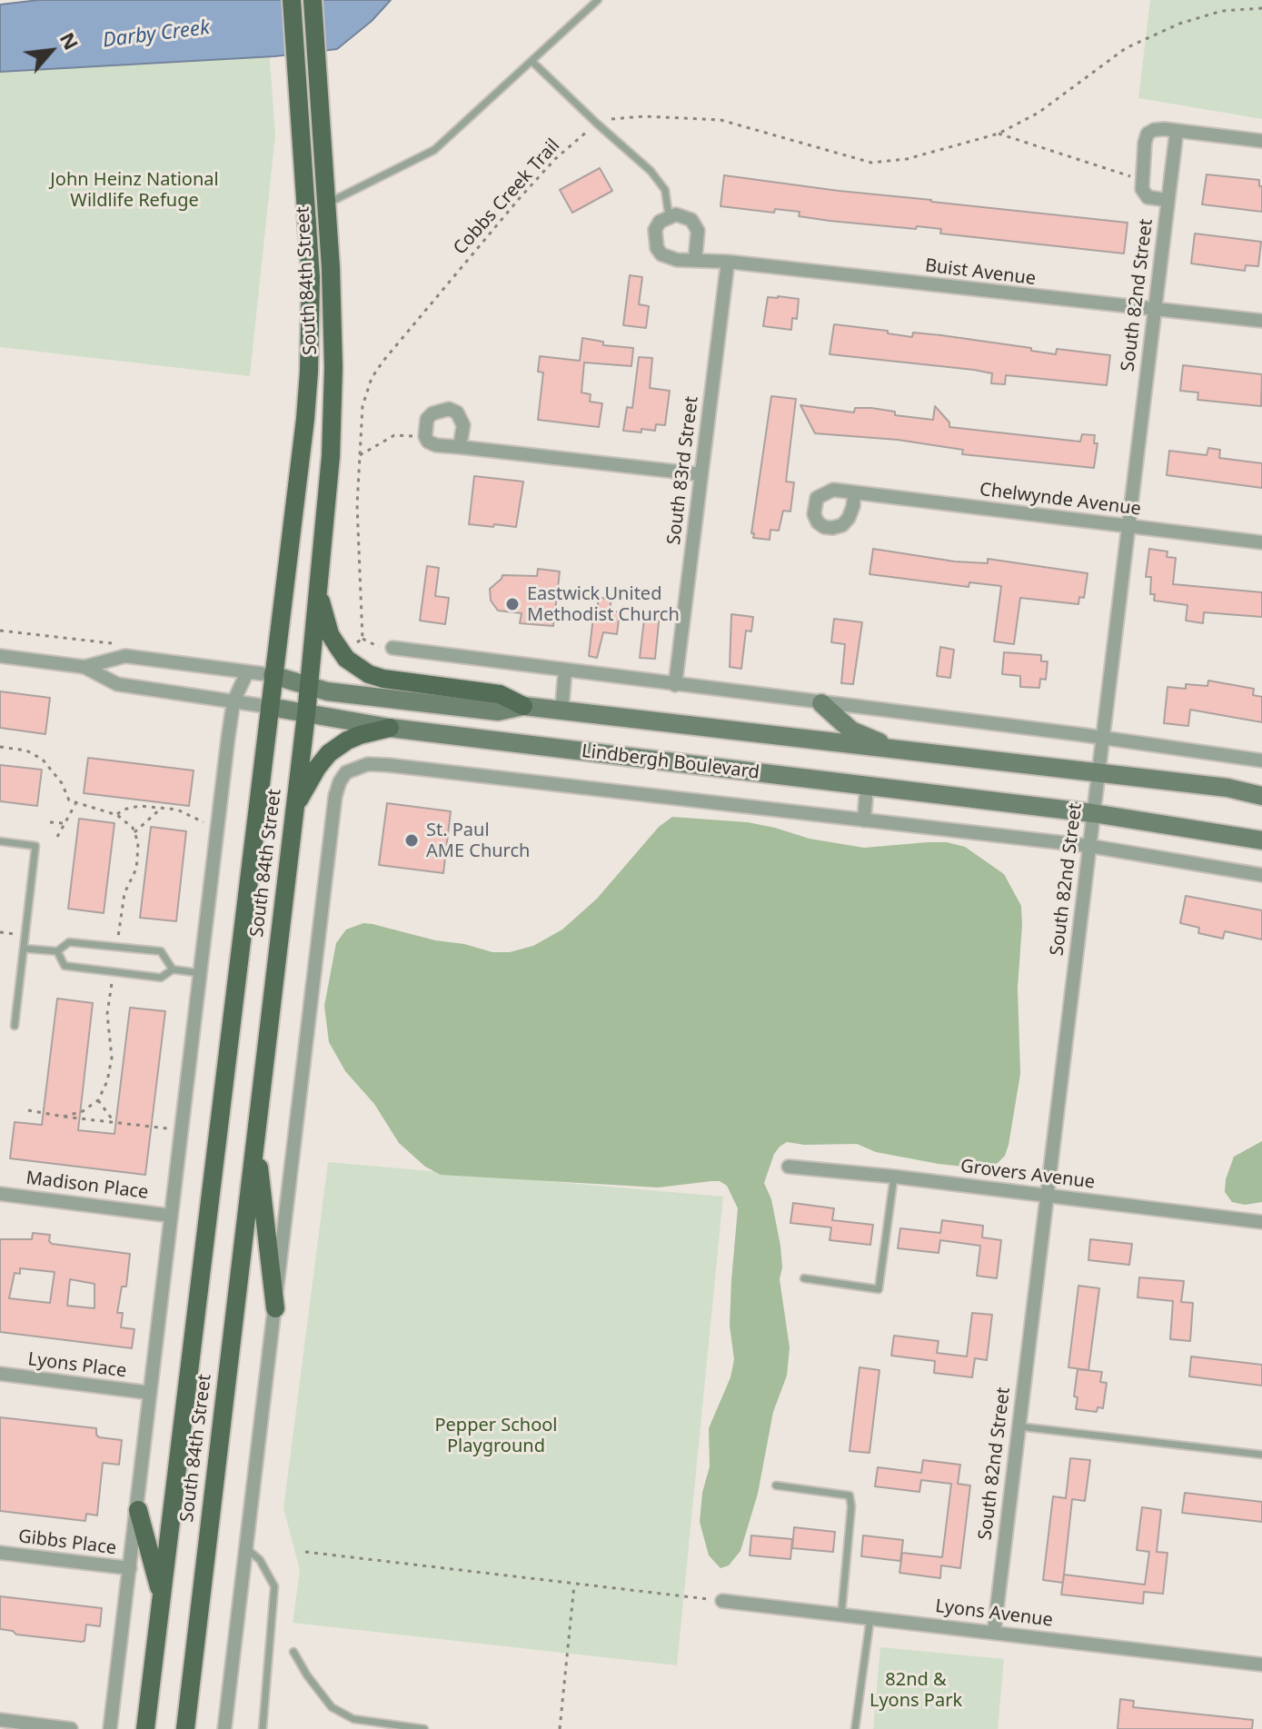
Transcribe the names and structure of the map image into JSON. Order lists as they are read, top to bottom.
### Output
{
  "streets": {
    "main road": ["South 84th Street", "Lindbergh Boulevard"],
    "street": [
      "Buist Avenue",
      "South 82nd Street",
      "South 83rd Street",
      "Chelwynde Avenue",
      "Grovers Avenue",
      "Madison Place",
      "Lyons Place",
      "Gibbs Place",
      "Lyons Avenue"
    ],
    "path": ["Cobbs Creek Trail"]
  },
  "crossings": [
    ["Buist Avenue", "South 82nd Street"],
    ["Buist Avenue", "South 83rd Street"],
    ["South 84th Street", "Lindbergh Boulevard"],
    ["South 82nd Street", "Chelwynde Avenue"],
    ["South 82nd Street", "Lindbergh Boulevard"],
    ["South 82nd Street", "Grovers Avenue"],
    ["South 82nd Street", "Lyons Avenue"]
  ],
  "water": ["Darby Creek"],
  "parks": ["John Heinz National Wildlife Refuge", "Pepper School Playground", "82nd & Lyons Park"],
  "places": ["Eastwick United Methodist Church", "St. Paul AME Church"],
  "north": "top right"
}
